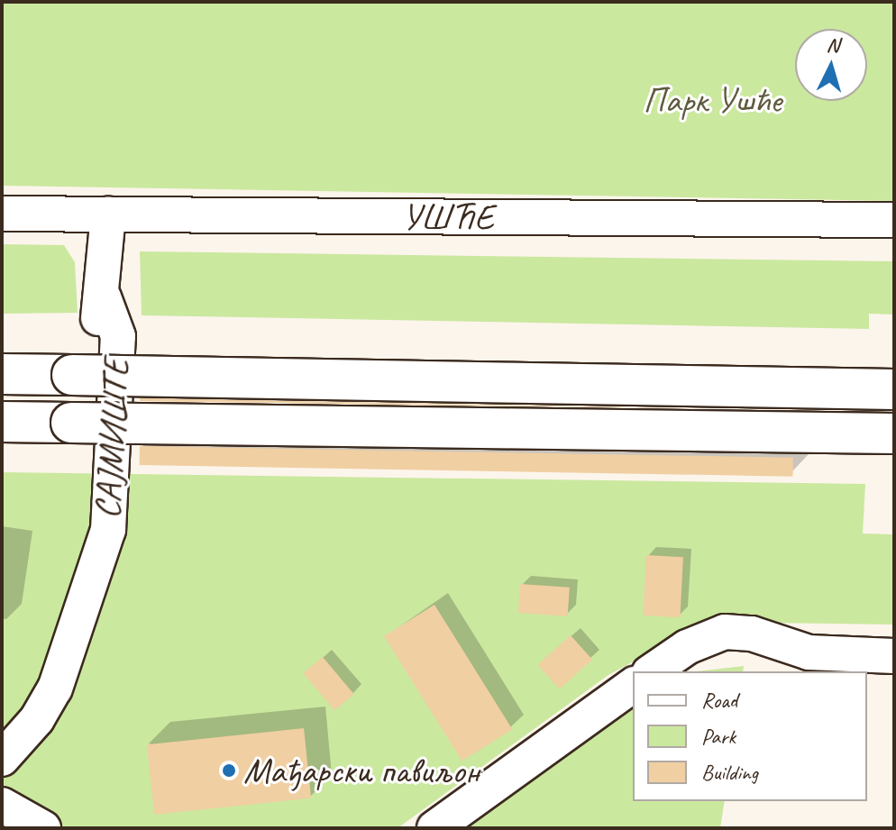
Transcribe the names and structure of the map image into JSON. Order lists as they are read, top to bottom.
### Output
{
  "streets": {
    "street": ["УШЋЕ", "САЈМИШТЕ"]
  },
  "crossings": [
    ["УШЋЕ", "САЈМИШТЕ"]
  ],
  "parks": ["Парк Ушће"],
  "places": ["Мађарски павиљон"],
  "legend": ["Road", "Park", "Building"],
  "north": "top"
}
